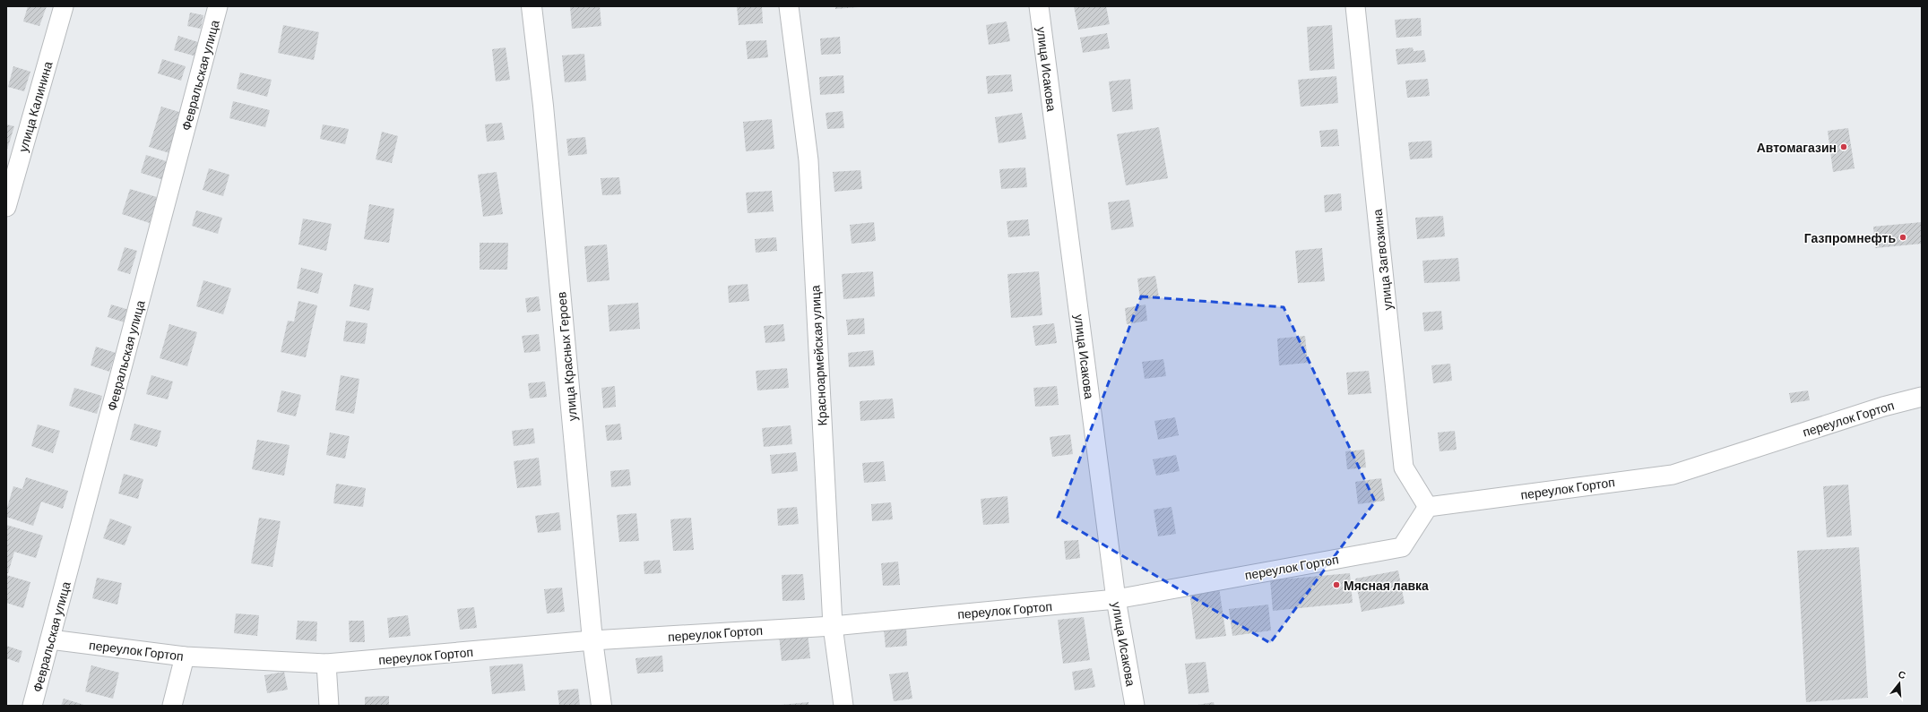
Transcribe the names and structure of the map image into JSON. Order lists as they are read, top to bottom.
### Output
{
  "streets": {
    "main road": ["улица Красных Героев"],
    "street": [
      "улица Исакова",
      "Февральская улица",
      "улица Калинина",
      "улица Загвозкина",
      "Красноармейская улица",
      "переулок Гортоп"
    ]
  },
  "crossings": [
    ["улица Исакова", "переулок Гортоп"],
    ["Февральская улица", "переулок Гортоп"],
    ["улица Загвозкина", "переулок Гортоп"],
    ["Красноармейская улица", "переулок Гортоп"],
    ["улица Красных Героев", "переулок Гортоп"]
  ],
  "places": ["Автомагазин", "Газпромнефть", "Мясная лавка"],
  "north": "top"
}
